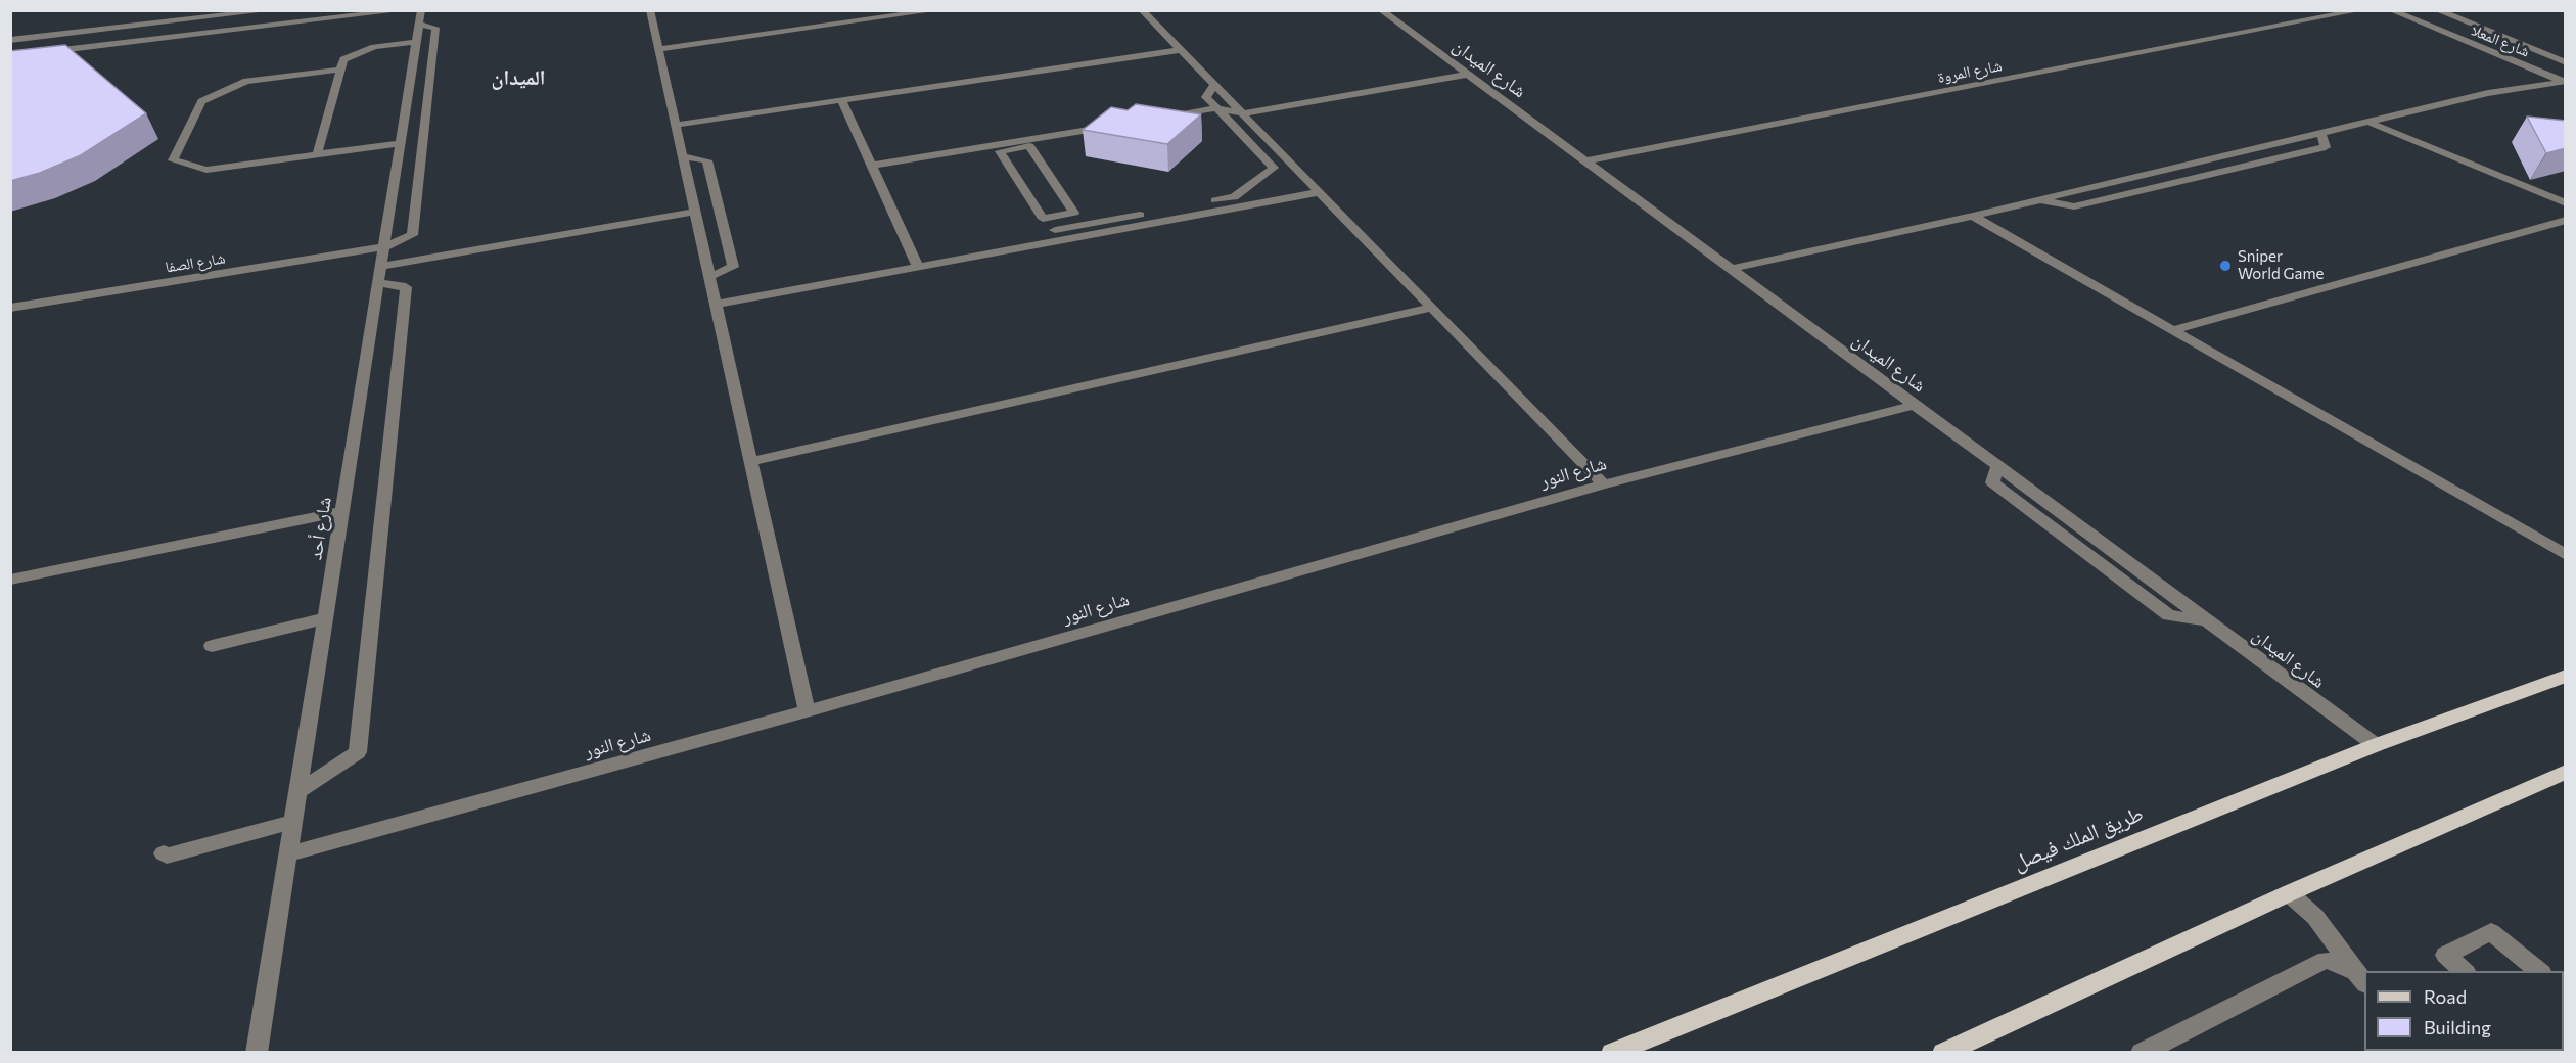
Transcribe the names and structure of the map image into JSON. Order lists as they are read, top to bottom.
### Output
{
  "streets": {
    "main road": ["طريق الملك فيصل"],
    "street": [
      "شارع المعلا",
      "شارع الميدان",
      "شارع المروة",
      "شارع الصفا",
      "شارع النور",
      "شارع أحد"
    ]
  },
  "crossings": [
    ["شارع الميدان", "شارع المروة"],
    ["شارع الميدان", "شارع النور"],
    ["شارع الميدان", "طريق الملك فيصل"],
    ["شارع الصفا", "شارع أحد"],
    ["شارع النور", "شارع أحد"]
  ],
  "districts": ["الميدان"],
  "places": ["Sniper World Game"],
  "legend": ["Road", "Building"]
}
